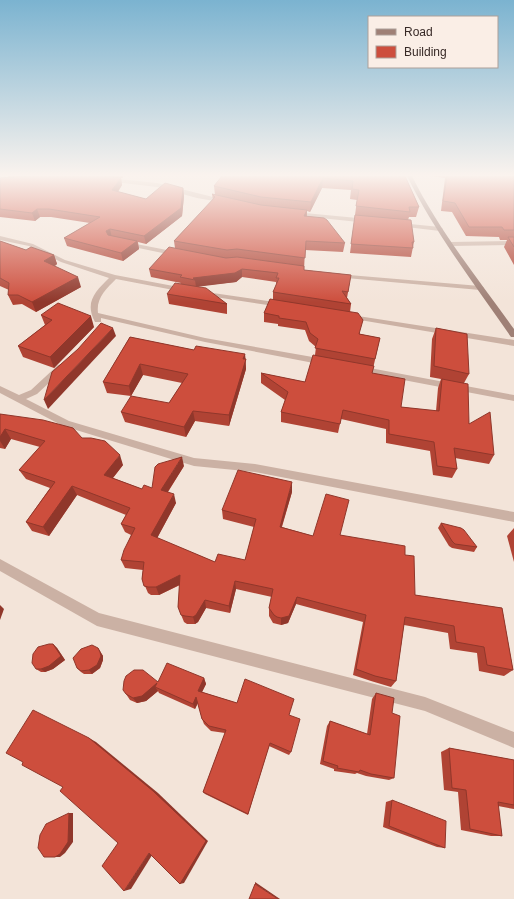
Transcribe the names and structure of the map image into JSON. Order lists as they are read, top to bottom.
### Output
{
  "legend": ["Road", "Building"]
}
